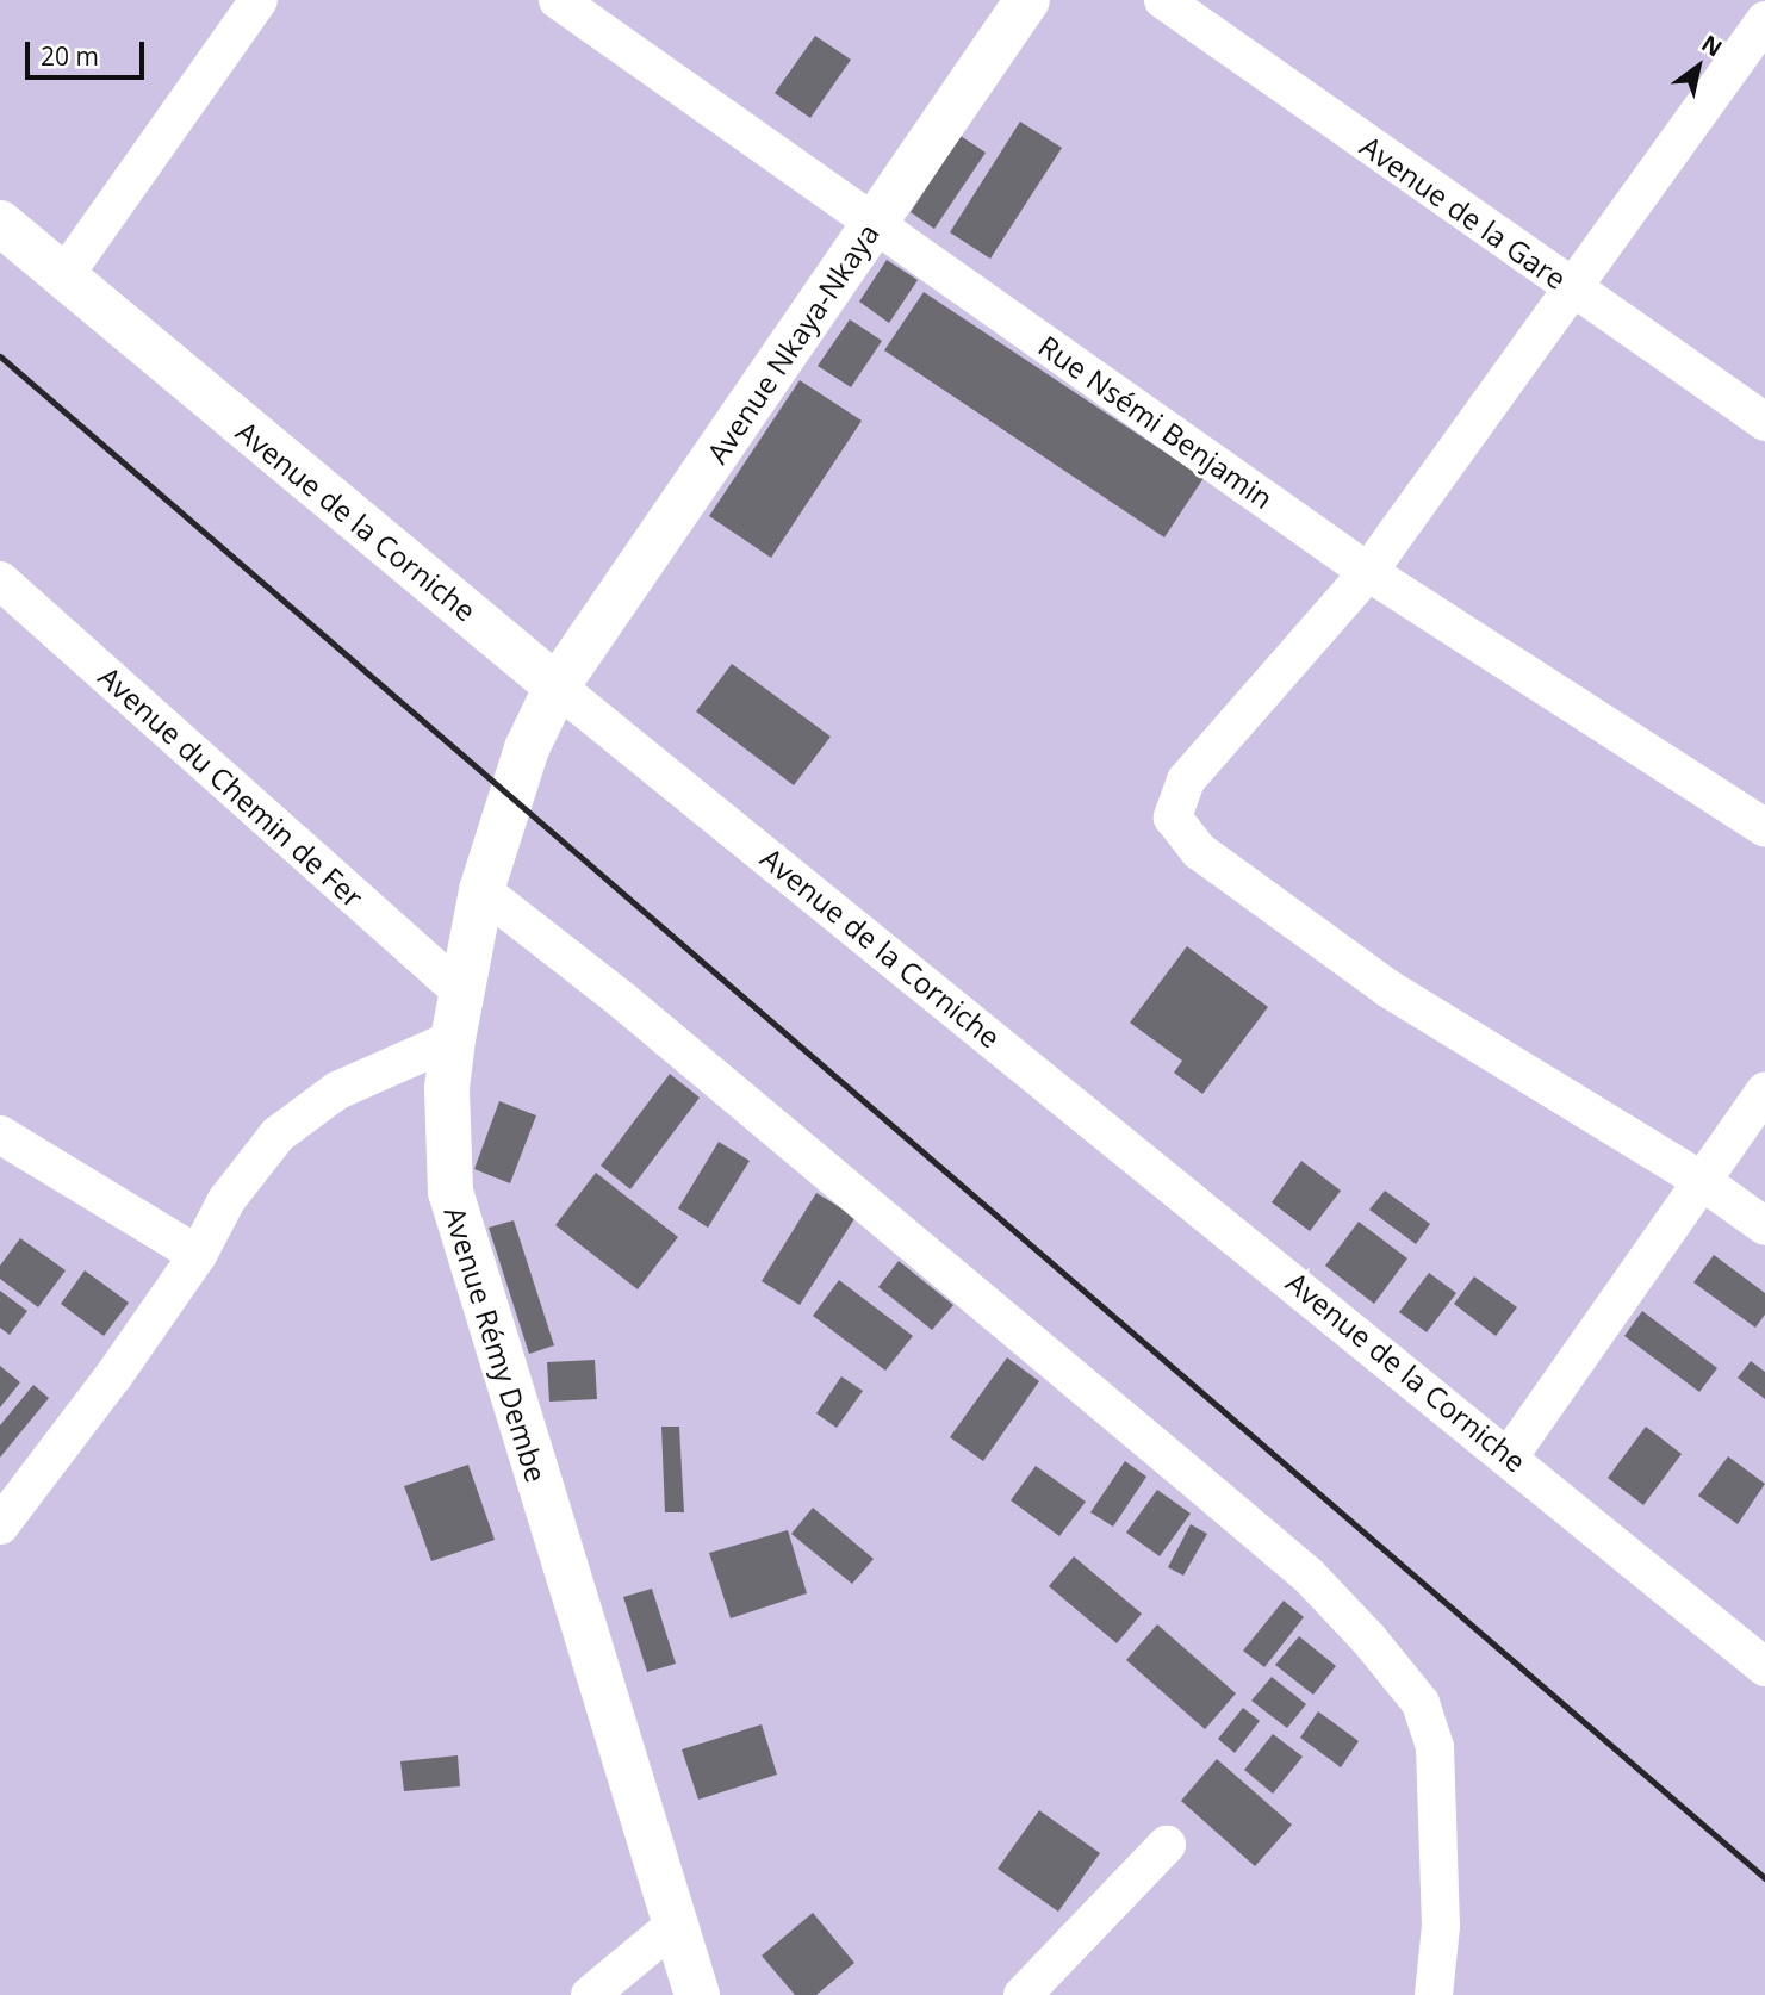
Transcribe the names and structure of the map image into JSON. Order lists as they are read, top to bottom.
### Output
{
  "streets": {
    "street": [
      "Avenue de la Gare",
      "Avenue Nkaya-Nkaya",
      "Rue Nsémi Benjamin",
      "Avenue de la Corniche",
      "Avenue du Chemin de Fer",
      "Avenue Rémy Dembe"
    ]
  },
  "crossings": [
    ["Avenue Nkaya-Nkaya", "Rue Nsémi Benjamin"],
    ["Avenue Nkaya-Nkaya", "Avenue de la Corniche"],
    ["Avenue Nkaya-Nkaya", "Avenue Rémy Dembe"],
    ["Avenue de la Corniche", "Avenue Rémy Dembe"],
    ["Avenue du Chemin de Fer", "Avenue Rémy Dembe"]
  ],
  "scale_bar": "20 m",
  "north": "top right"
}
